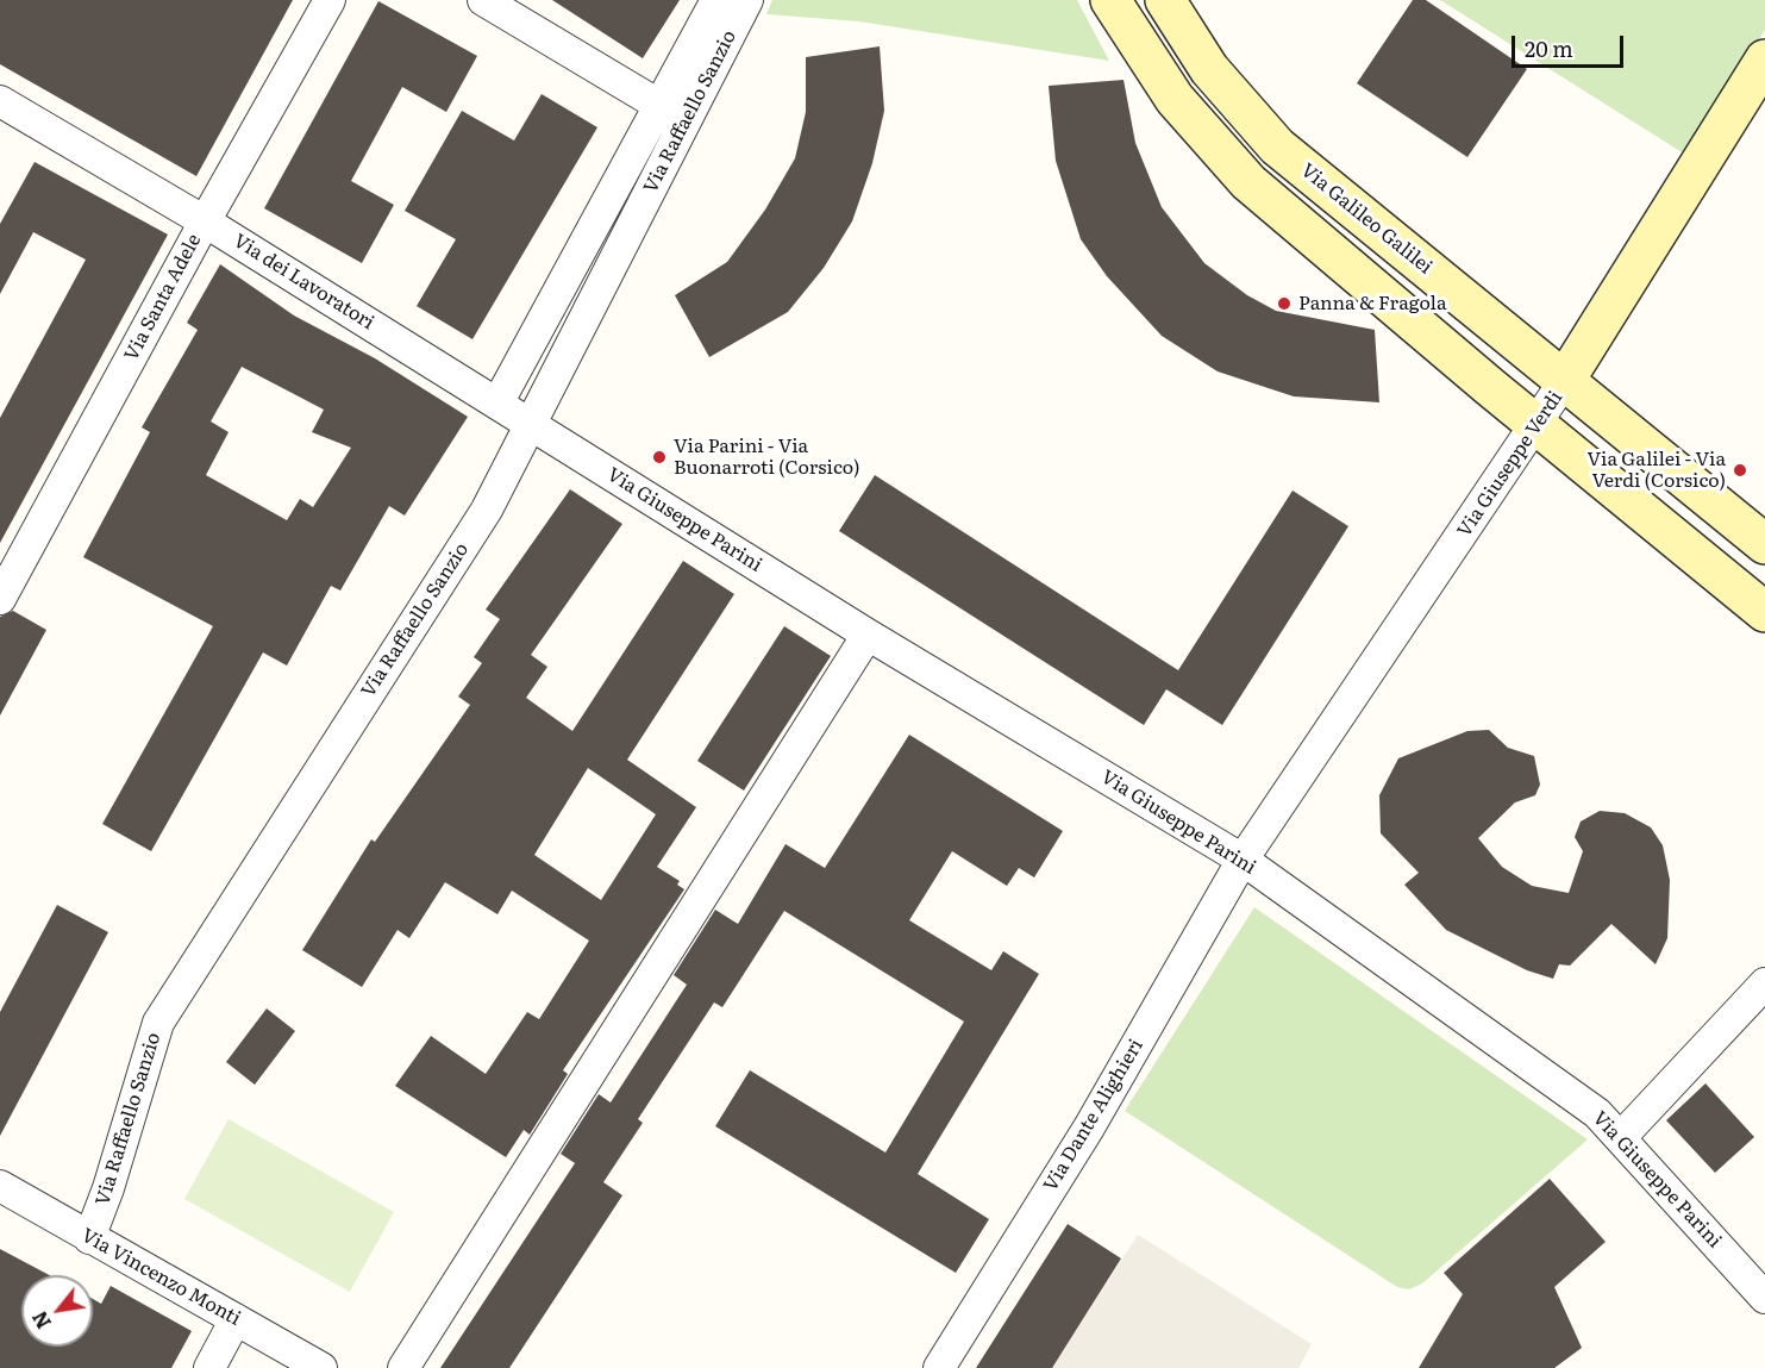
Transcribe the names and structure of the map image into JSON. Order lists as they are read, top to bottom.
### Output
{
  "streets": {
    "street": [
      "Via Raffaello Sanzio",
      "Via Galileo Galilei",
      "Via dei Lavoratori",
      "Via Santa Adele",
      "Via Giuseppe Verdi",
      "Via Giuseppe Parini",
      "Via Dante Alighieri",
      "Via Vincenzo Monti"
    ]
  },
  "crossings": [
    ["Via Raffaello Sanzio", "Via dei Lavoratori"],
    ["Via Raffaello Sanzio", "Via Giuseppe Parini"],
    ["Via Raffaello Sanzio", "Via Vincenzo Monti"],
    ["Via Galileo Galilei", "Via Giuseppe Verdi"],
    ["Via dei Lavoratori", "Via Santa Adele"],
    ["Via dei Lavoratori", "Via Giuseppe Parini"],
    ["Via Giuseppe Verdi", "Via Giuseppe Parini"],
    ["Via Giuseppe Verdi", "Via Dante Alighieri"],
    ["Via Giuseppe Parini", "Via Dante Alighieri"]
  ],
  "places": ["Panna & Fragola", "Via Parini - Via Buonarroti (Corsico)", "Via Galilei - Via Verdi (Corsico)"],
  "scale_bar": "20 m",
  "north": "bottom left"
}
